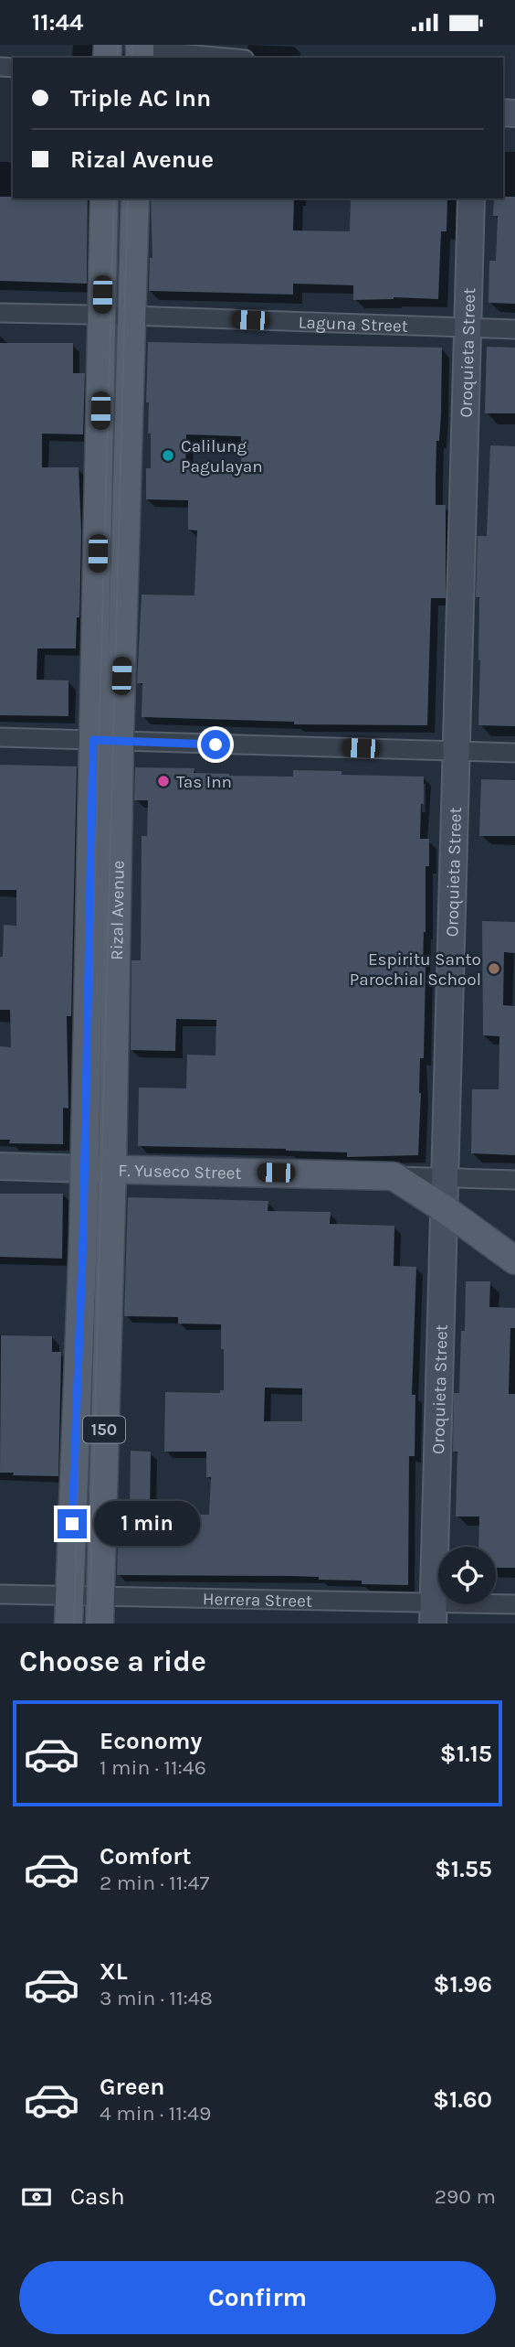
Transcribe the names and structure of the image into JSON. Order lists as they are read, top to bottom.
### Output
{
  "streets": {
    "main road": ["Rizal Avenue", "F. Yuseco Street", "150"],
    "street": ["Laguna Street", "Oroquieta Street", "Herrera Street"]
  },
  "crossings": [
    ["Laguna Street", "Oroquieta Street"],
    ["Laguna Street", "Rizal Avenue"],
    ["Oroquieta Street", "F. Yuseco Street"],
    ["Oroquieta Street", "Herrera Street"],
    ["Rizal Avenue", "F. Yuseco Street"],
    ["Rizal Avenue", "Herrera Street"]
  ],
  "places": ["Calilung Pagulayan", "Tas Inn", "Espiritu Santo Parochial School"],
  "page": {
    "status": "11:44",
    "banner": ["Triple AC Inn", "Rizal Avenue"],
    "bubble": "1 min",
    "heading": "Choose a ride",
    "list": [
      {
        "name": "Economy",
        "note": "1 min · 11:46",
        "value": "$1.15"
      },
      {
        "name": "Comfort",
        "note": "2 min · 11:47",
        "value": "$1.55"
      },
      {
        "name": "XL",
        "note": "3 min · 11:48",
        "value": "$1.96"
      },
      {
        "name": "Green",
        "note": "4 min · 11:49",
        "value": "$1.60"
      }
    ],
    "pay": ["Cash", "290 m"],
    "buttons": "Confirm"
  }
}
